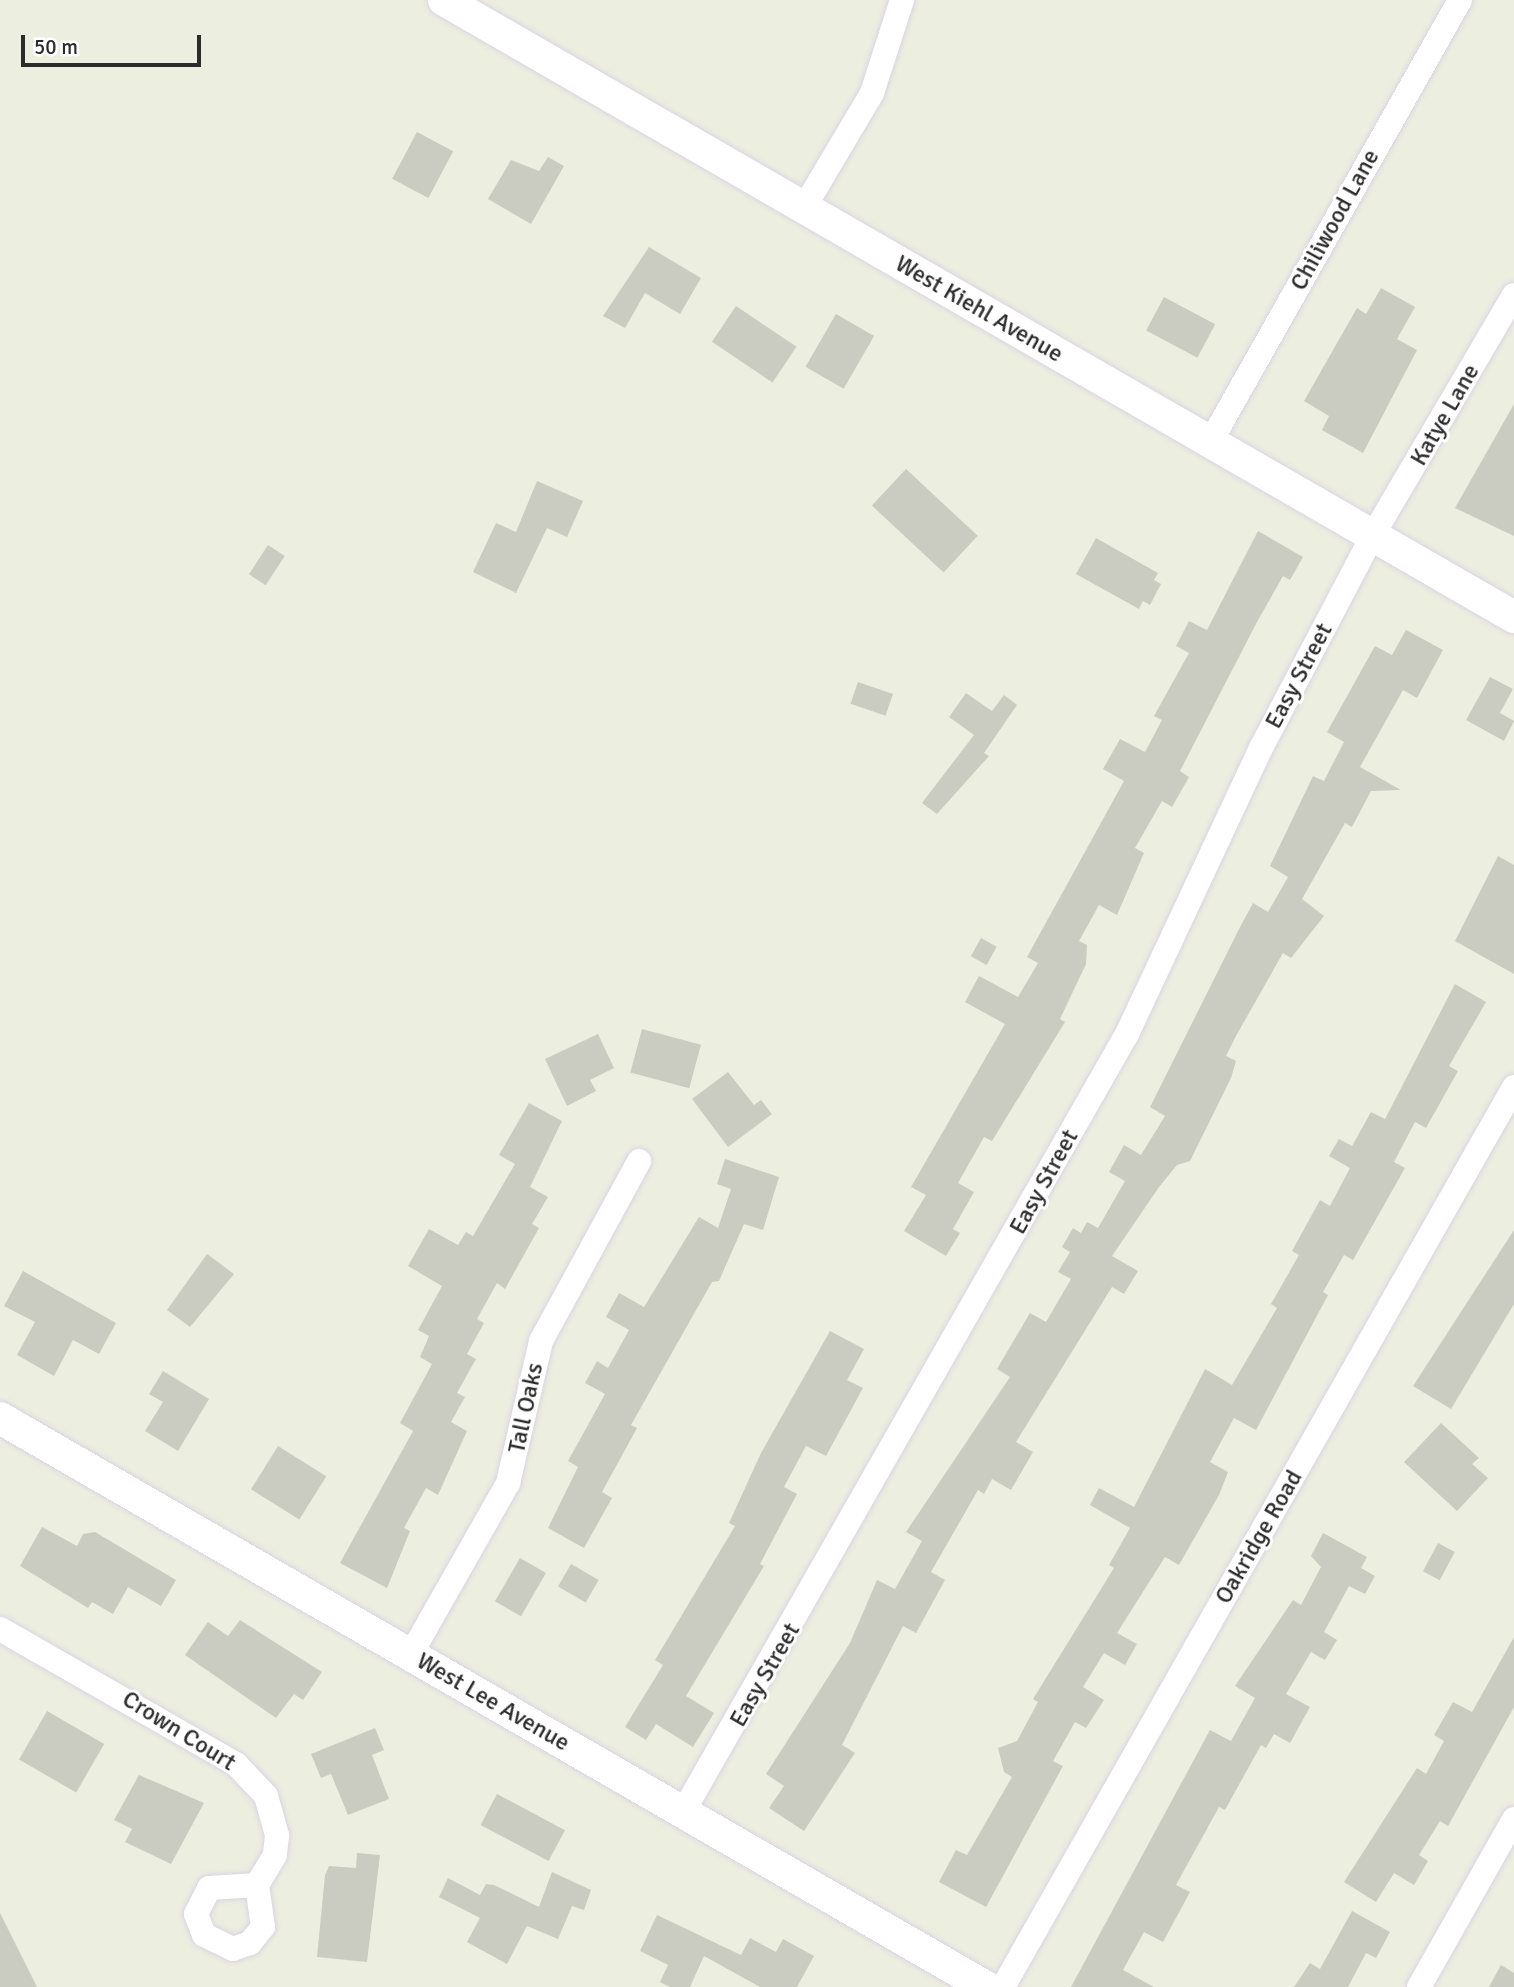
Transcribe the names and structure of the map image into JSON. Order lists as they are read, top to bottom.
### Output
{
  "streets": {
    "street": [
      "Chiliwood Lane",
      "West Kiehl Avenue",
      "Katye Lane",
      "Easy Street",
      "Tall Oaks",
      "Oakridge Road",
      "West Lee Avenue",
      "Crown Court"
    ]
  },
  "crossings": [
    ["Chiliwood Lane", "West Kiehl Avenue"],
    ["West Kiehl Avenue", "Katye Lane"],
    ["West Kiehl Avenue", "Easy Street"],
    ["Katye Lane", "Easy Street"],
    ["Easy Street", "West Lee Avenue"],
    ["Tall Oaks", "West Lee Avenue"]
  ],
  "scale_bar": "50 m"
}
